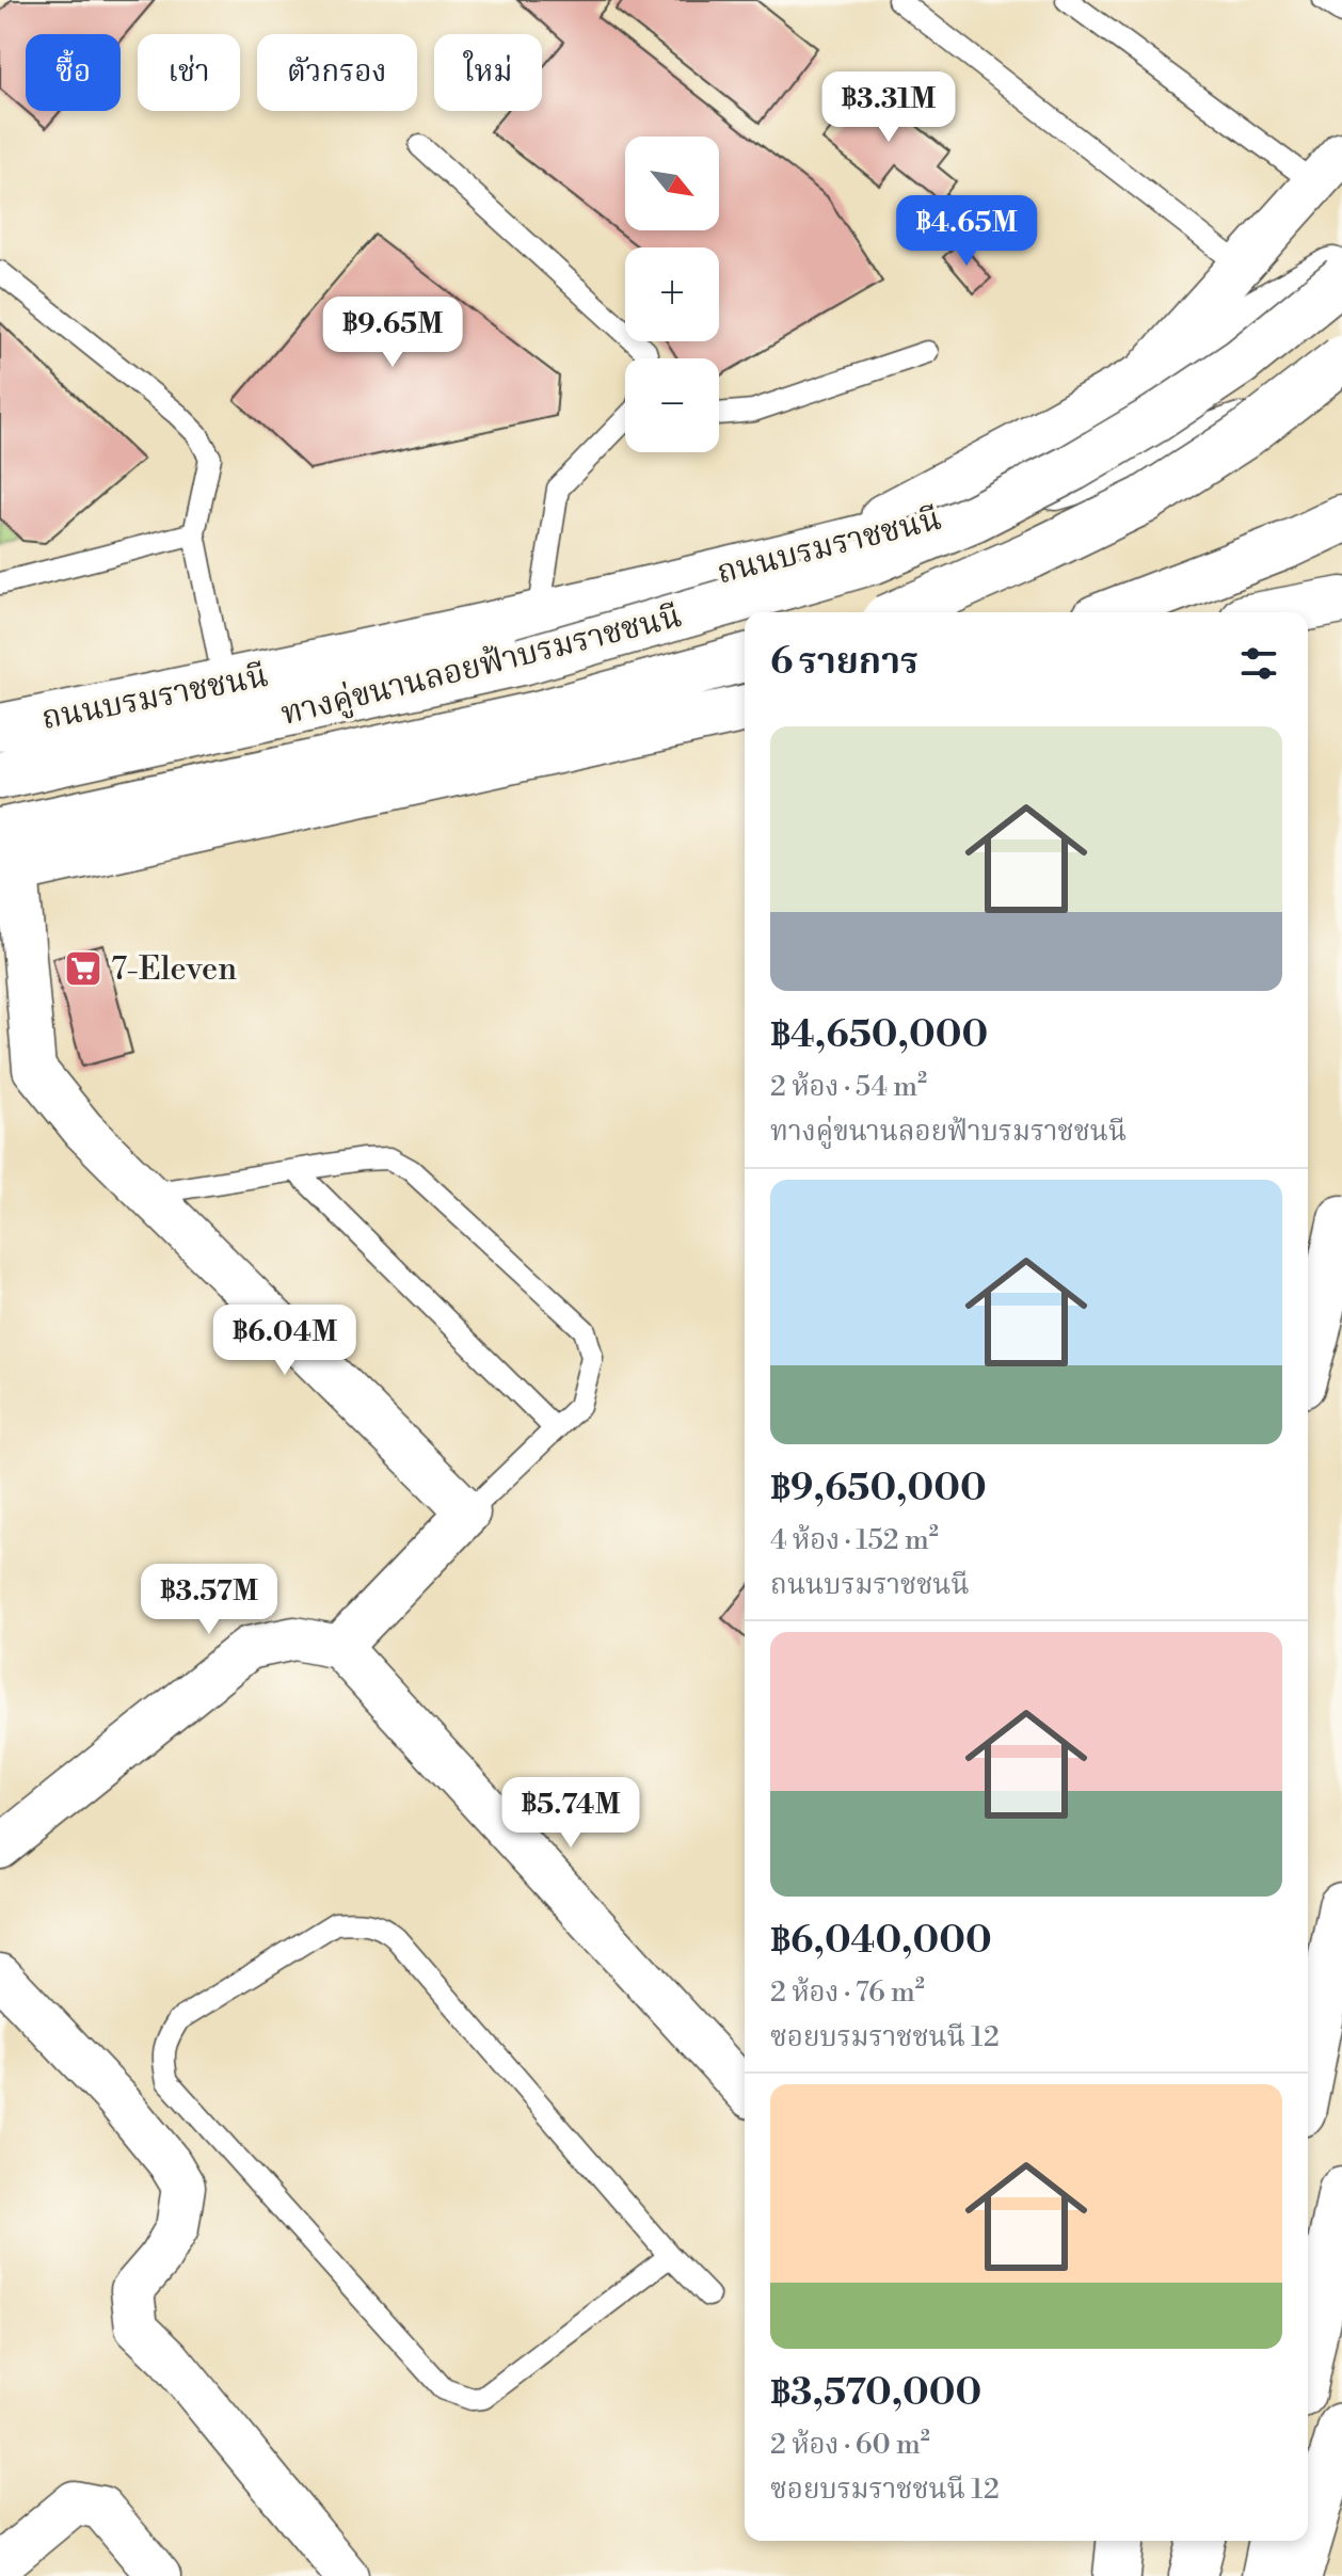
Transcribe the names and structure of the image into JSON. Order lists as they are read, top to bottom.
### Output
{
  "streets": {
    "main road": ["ถนนบรมราชชนนี", "ทางคู่ขนานลอยฟ้าบรมราชชนนี"]
  },
  "places": {
    "supermarket": ["7-Eleven"]
  },
  "north": "bottom right",
  "page": {
    "chip": [
      "ซื้อ",
      "เช่า",
      "ตัวกรอง",
      "ใหม่"
    ],
    "price": [
      "฿3.31M",
      "฿4.65M",
      "฿9.65M",
      "฿6.04M",
      "฿3.57M",
      "฿5.74M"
    ],
    "map_buttons": ["+", "−"],
    "heading": "6 รายการ",
    "list": [
      {
        "name": "฿4,650,000",
        "note": "2 ห้อง · 54 m² · ทางคู่ขนานลอยฟ้าบรมราชชนนี"
      },
      {
        "name": "฿9,650,000",
        "note": "4 ห้อง · 152 m² · ถนนบรมราชชนนี"
      },
      {
        "name": "฿6,040,000",
        "note": "2 ห้อง · 76 m² · ซอยบรมราชชนนี 12"
      },
      {
        "name": "฿3,570,000",
        "note": "2 ห้อง · 60 m² · ซอยบรมราชชนนี 12"
      }
    ]
  }
}
